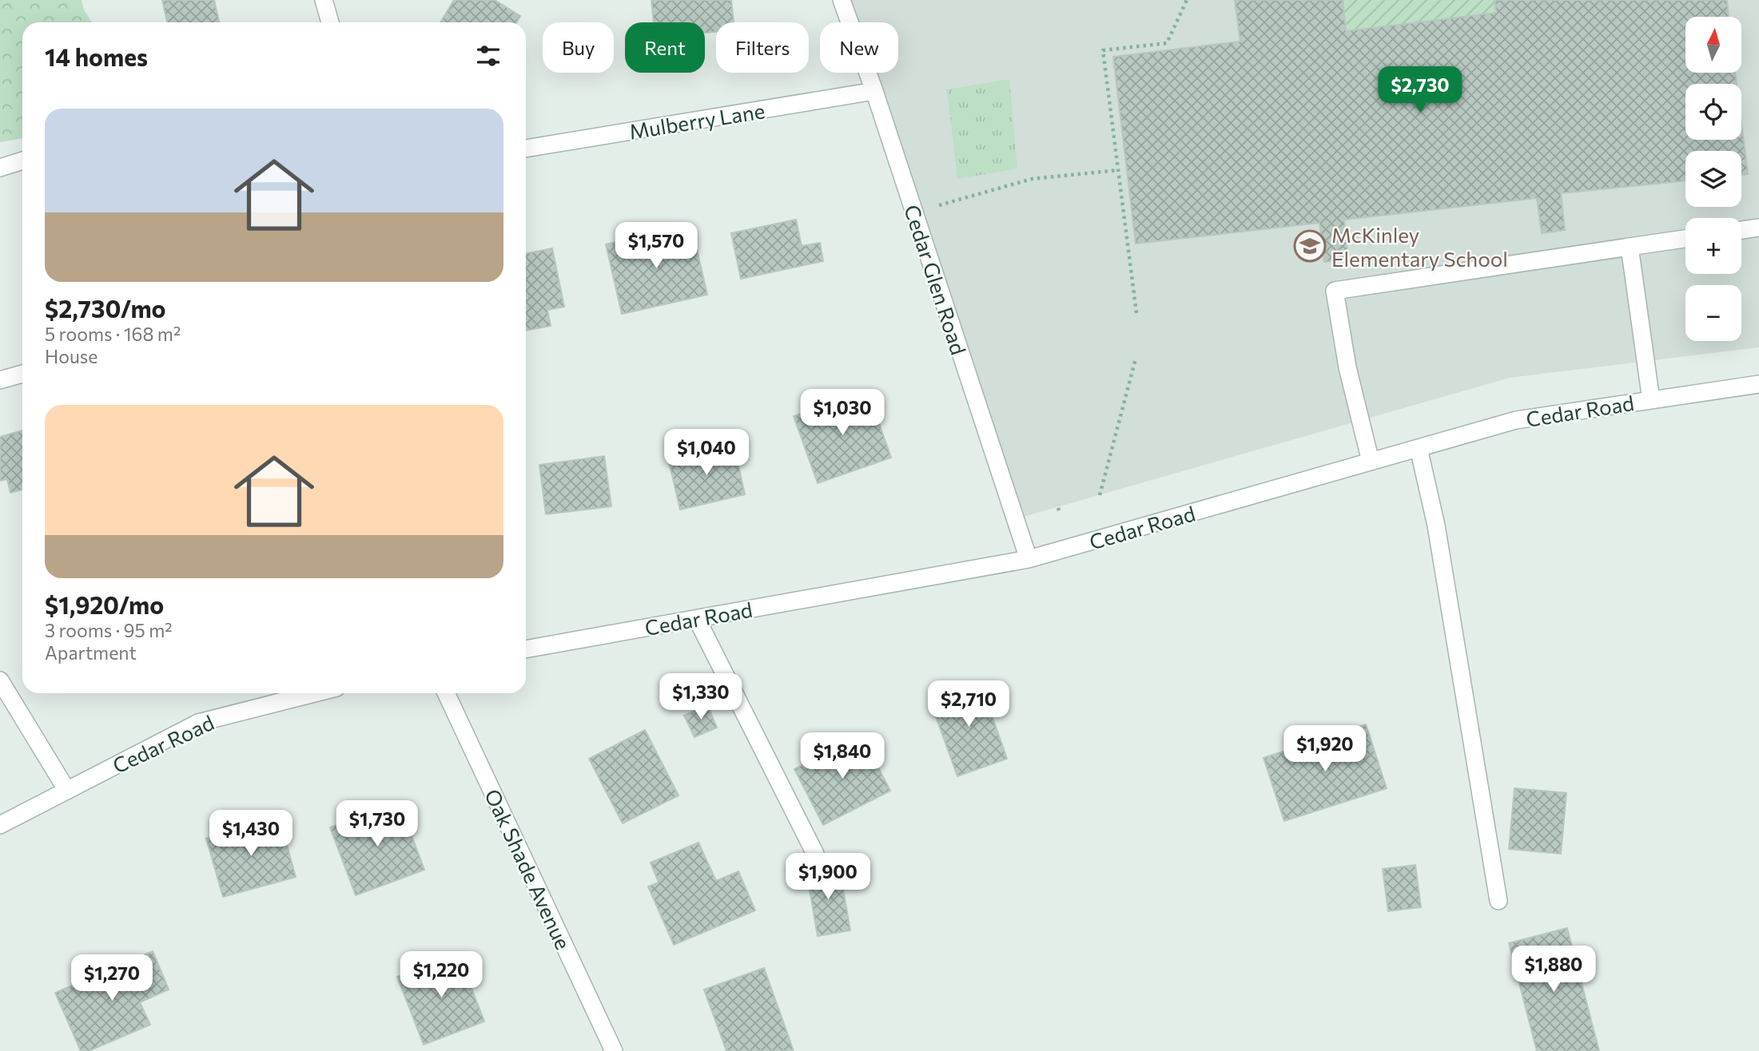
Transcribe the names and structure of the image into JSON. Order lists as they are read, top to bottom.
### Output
{
  "streets": {
    "street": [
      "Mulberry Lane",
      "Cedar Glen Road",
      "Cedar Road",
      "Oak Shade Avenue"
    ]
  },
  "crossings": [
    ["Mulberry Lane", "Cedar Glen Road"],
    ["Cedar Glen Road", "Cedar Road"]
  ],
  "places": {
    "school or university": ["McKinley Elementary School"]
  },
  "north": "top",
  "page": {
    "map_buttons": ["+", "−"],
    "chip": [
      "Buy",
      "Rent",
      "Filters",
      "New"
    ],
    "heading": "14 homes",
    "price": [
      "$2,730",
      "$1,570",
      "$1,030",
      "$1,040",
      "$1,330",
      "$2,710",
      "$1,920",
      "$1,840",
      "$1,730",
      "$1,430",
      "$1,900",
      "$1,880",
      "$1,220",
      "$1,270"
    ],
    "list": [
      {
        "name": "$2,730/mo",
        "note": "5 rooms · 168 m² · House"
      },
      {
        "name": "$1,920/mo",
        "note": "3 rooms · 95 m² · Apartment"
      }
    ]
  }
}
